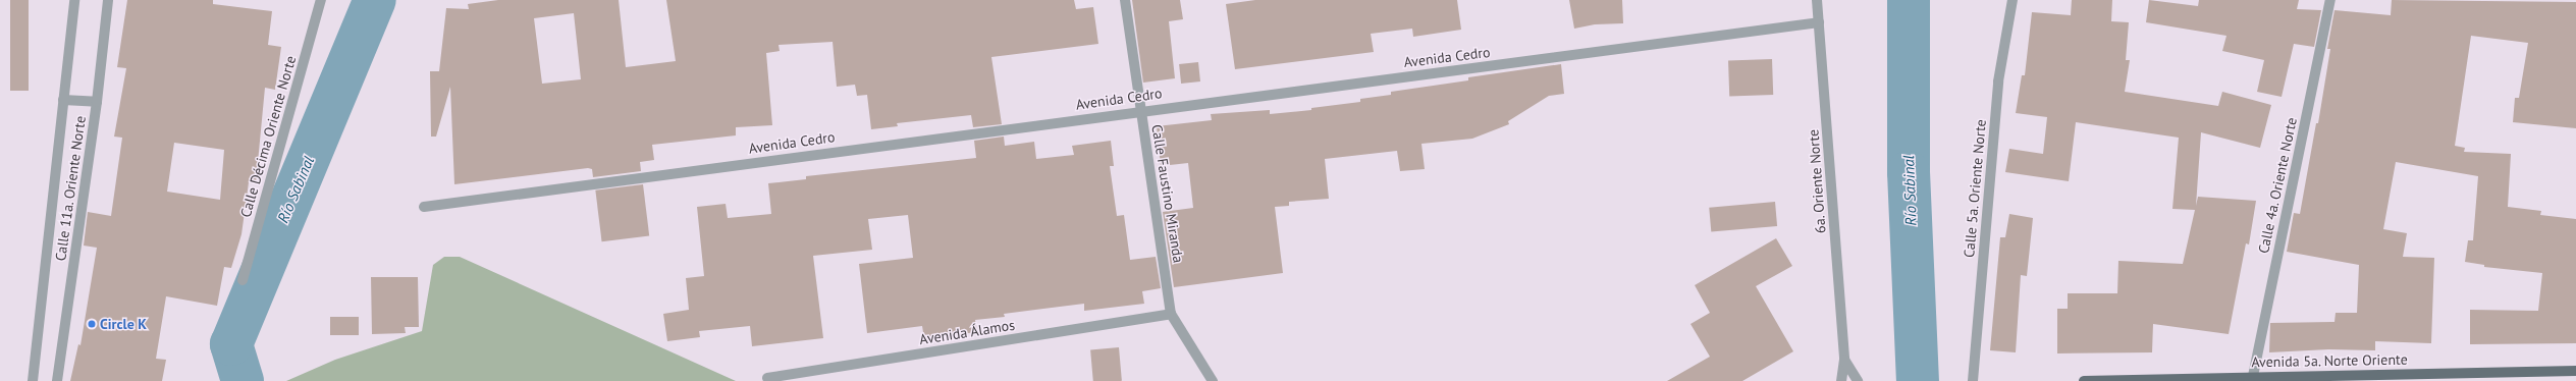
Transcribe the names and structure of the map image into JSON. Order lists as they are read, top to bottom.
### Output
{
  "streets": {
    "main road": ["Avenida 5a. Norte Oriente"],
    "street": [
      "Avenida Cedro",
      "Calle Décima Oriente Norte",
      "6a. Oriente Norte",
      "Calle 4a. Oriente Norte",
      "Calle 11a. Oriente Norte",
      "Calle 5a. Oriente Norte",
      "Calle Faustino Miranda",
      "Avenida Álamos"
    ]
  },
  "crossings": [
    ["Avenida Cedro", "6a. Oriente Norte"],
    ["Avenida Cedro", "Calle Faustino Miranda"],
    ["Calle 4a. Oriente Norte", "Avenida 5a. Norte Oriente"],
    ["Calle Faustino Miranda", "Avenida Álamos"]
  ],
  "water": ["Río Sabinal"],
  "places": ["Circle K"]
}
